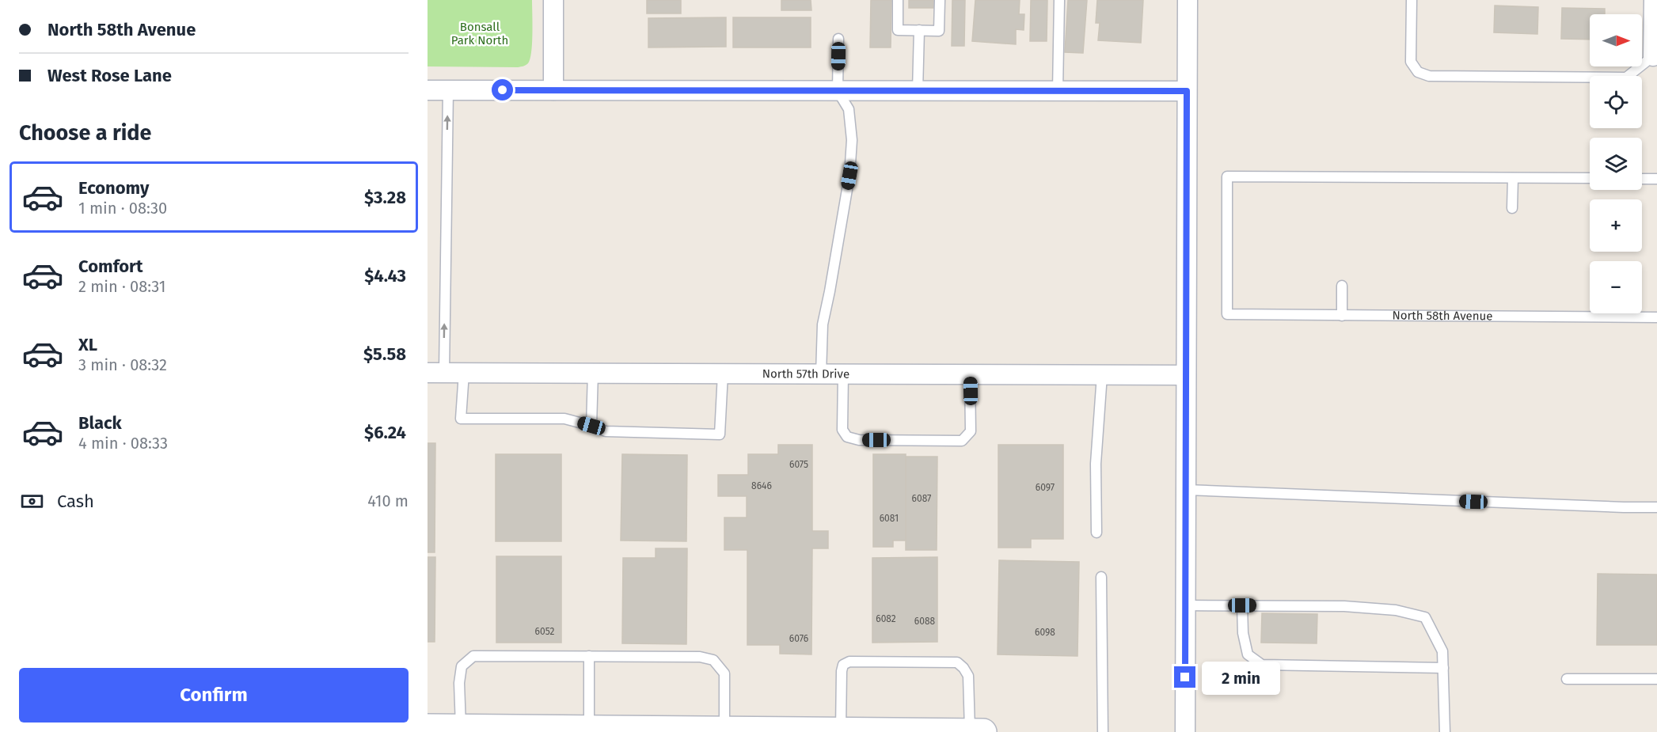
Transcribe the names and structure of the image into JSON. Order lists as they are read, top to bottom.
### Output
{
  "streets": {
    "street": ["North 57th Drive"],
    "lane": ["North 58th Avenue"]
  },
  "parks": ["Bonsall Park North"],
  "house_numbers": [
    "6075",
    "8646",
    "6097",
    "6087",
    "6081",
    "6082",
    "6088",
    "6052",
    "6098",
    "6076"
  ],
  "north": "right",
  "page": {
    "banner": ["North 58th Avenue", "West Rose Lane"],
    "map_buttons": ["+", "−"],
    "heading": "Choose a ride",
    "list": [
      {
        "name": "Economy",
        "note": "1 min · 08:30",
        "value": "$3.28"
      },
      {
        "name": "Comfort",
        "note": "2 min · 08:31",
        "value": "$4.43"
      },
      {
        "name": "XL",
        "note": "3 min · 08:32",
        "value": "$5.58"
      },
      {
        "name": "Black",
        "note": "4 min · 08:33",
        "value": "$6.24"
      }
    ],
    "pay": ["Cash", "410 m"],
    "buttons": "Confirm",
    "bubble": "2 min"
  }
}
